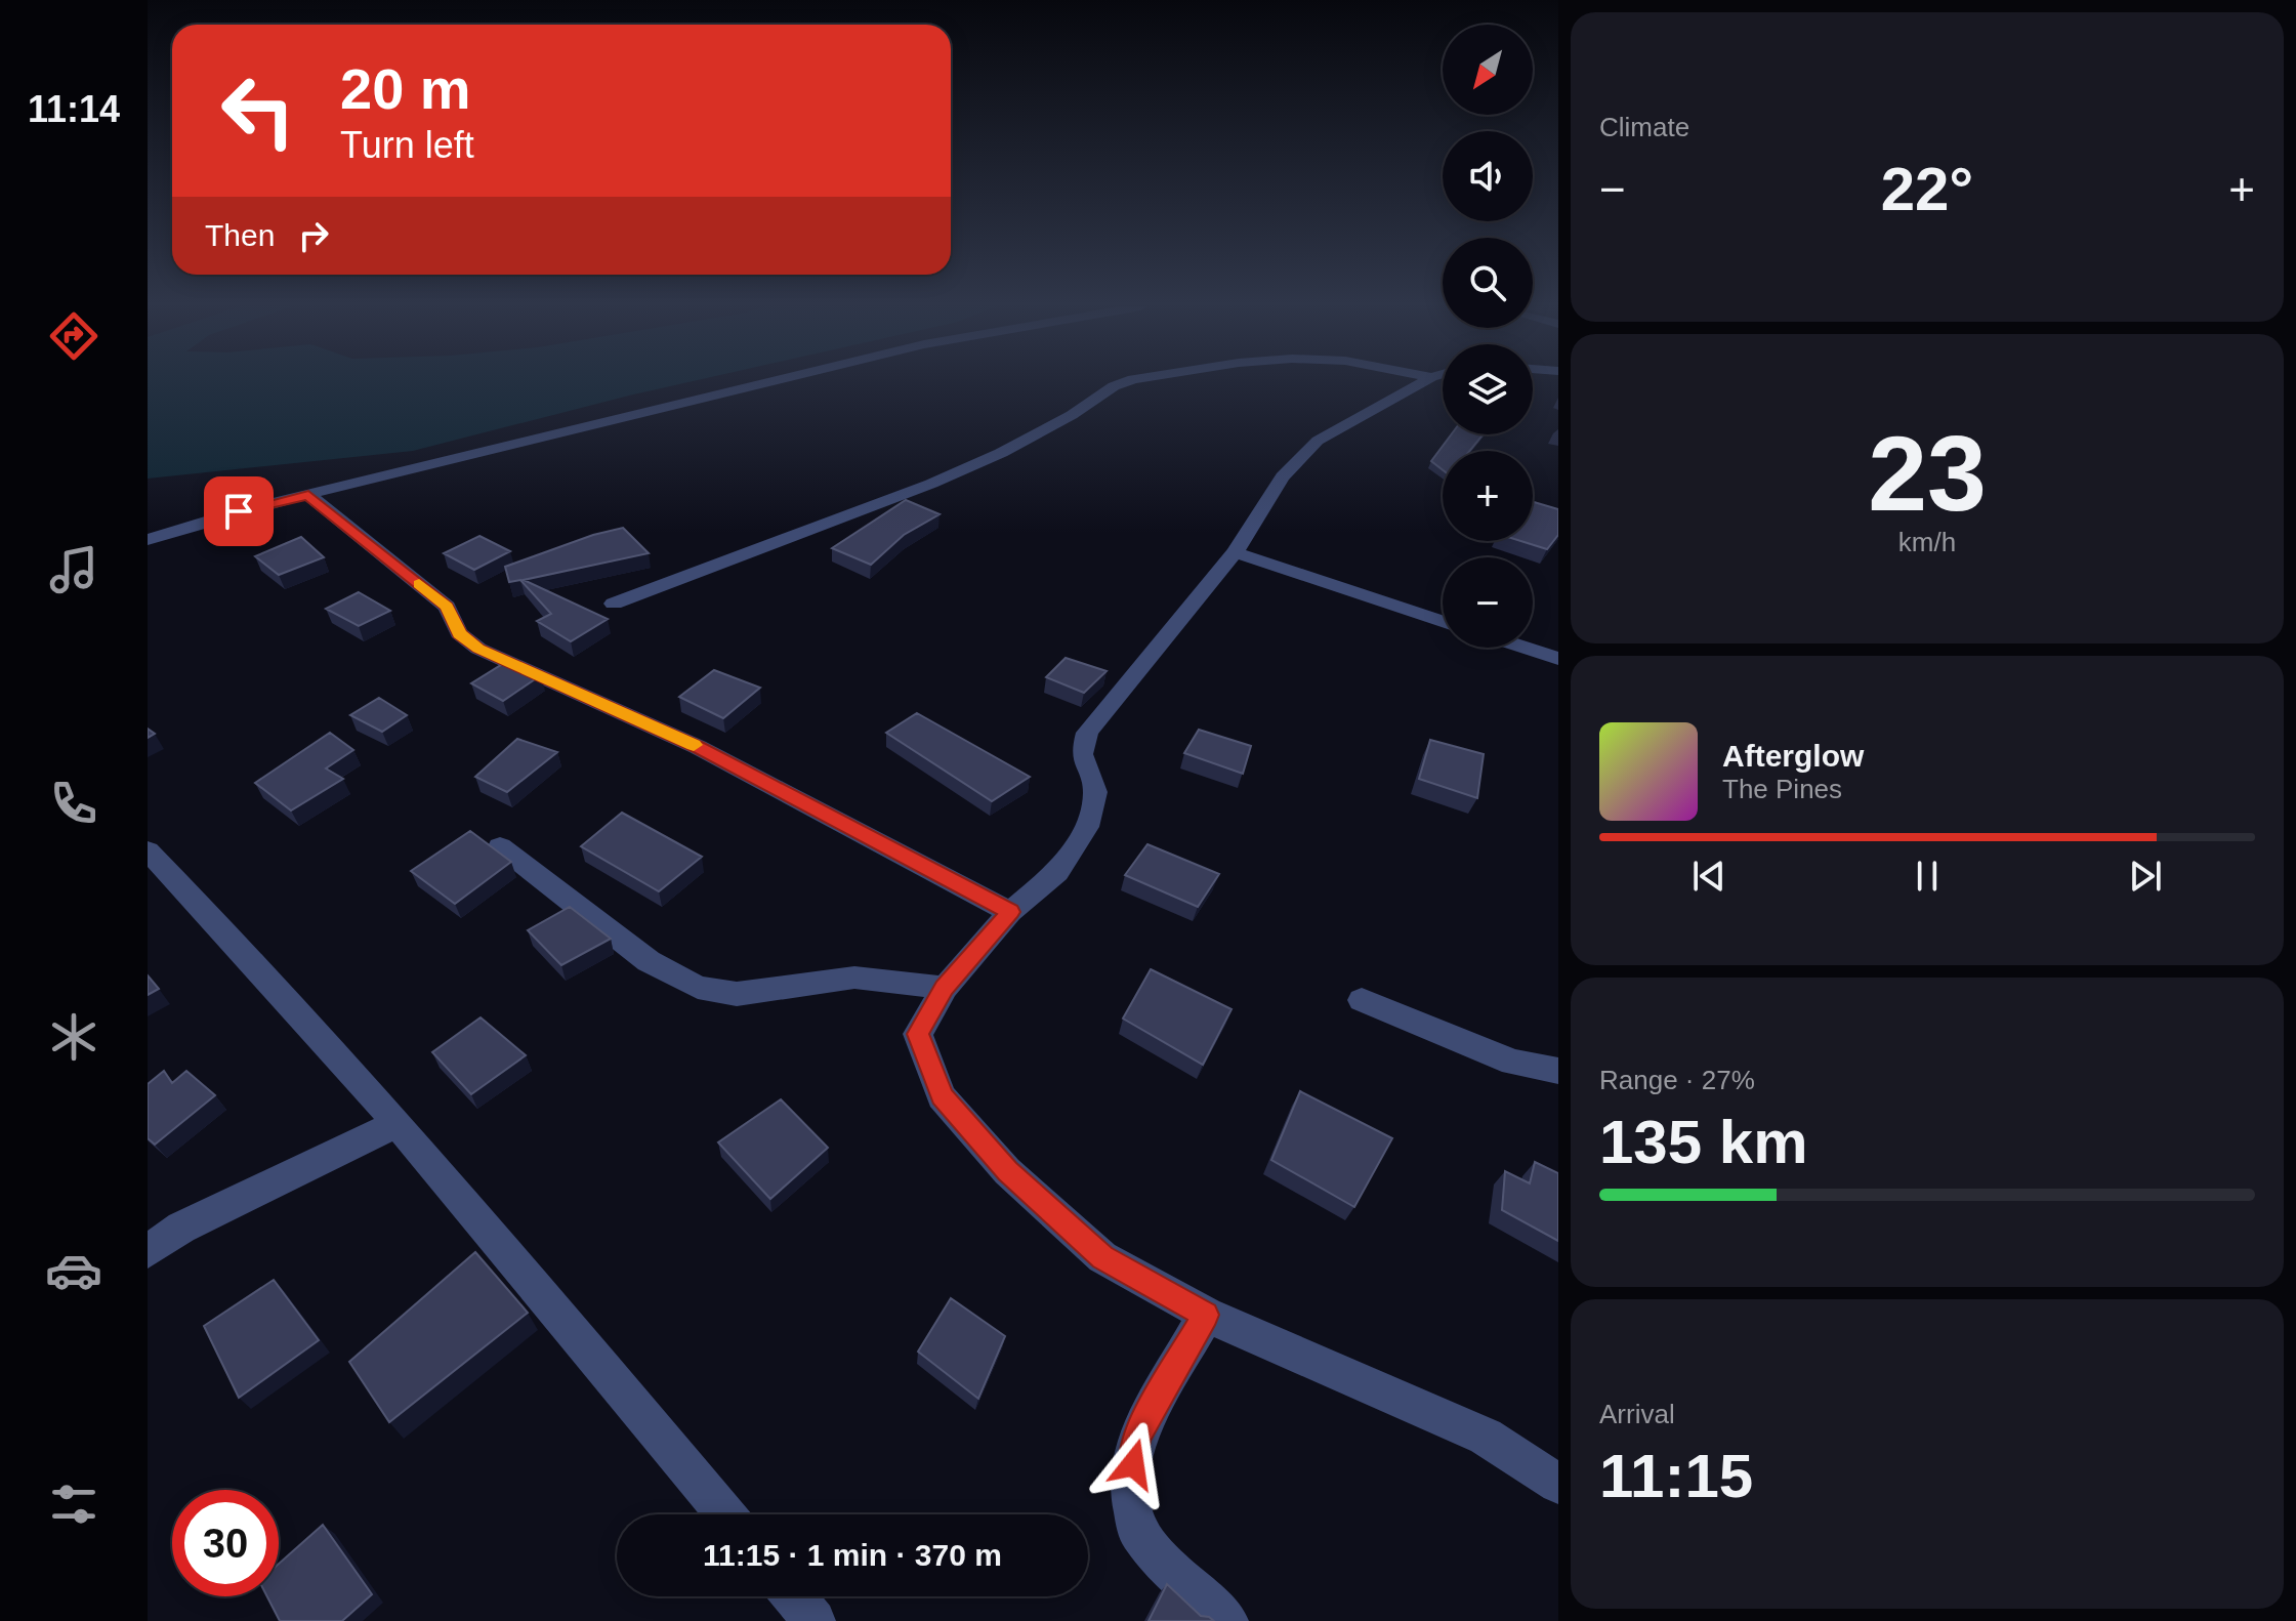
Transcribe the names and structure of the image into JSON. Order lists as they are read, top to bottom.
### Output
{
  "north": "bottom left",
  "page": {
    "tabs": "11:14",
    "tile": [
      "Climate",
      ["23", "km/h"],
      ["Range · 27%", "135 km"],
      ["Arrival", "11:15"]
    ],
    "map_buttons": ["+", "−"],
    "turn": ["20 m", "Turn left"],
    "heat": ["−", "22°", "+"],
    "then": "Then",
    "song": ["Afterglow", "The Pines"],
    "limit": "30",
    "trip": "11:15 · 1 min · 370 m"
  }
}
